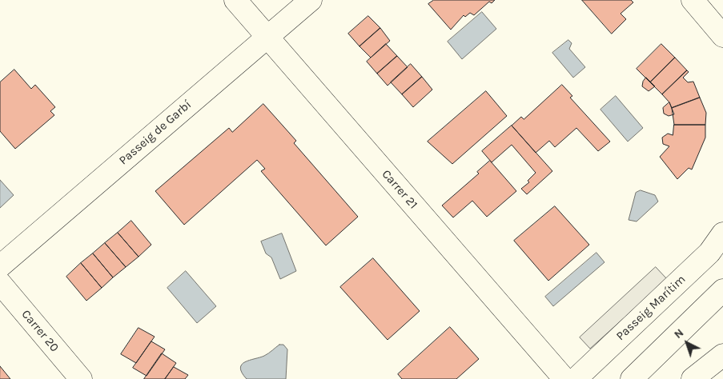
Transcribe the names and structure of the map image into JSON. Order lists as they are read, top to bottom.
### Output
{
  "streets": {
    "street": [
      "Passeig de Garbí",
      "Carrer 21",
      "Passeig Marítim",
      "Carrer 20"
    ]
  },
  "crossings": [
    ["Passeig de Garbí", "Carrer 21"]
  ],
  "north": "top left"
}
